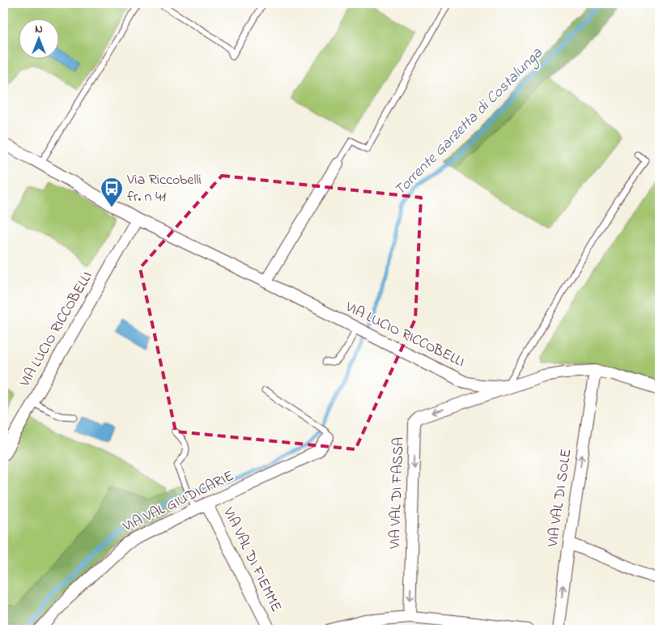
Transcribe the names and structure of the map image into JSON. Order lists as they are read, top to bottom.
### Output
{
  "streets": {
    "street": [
      "VIA LUCIO RICCOBELLI",
      "VIA VAL DI FASSA",
      "VIA VAL DI SOLE",
      "VIA VAL GIUDICARIE",
      "VIA VAL DI FIEMME"
    ]
  },
  "crossings": [
    ["VIA LUCIO RICCOBELLI", "VIA VAL DI FASSA"],
    ["VIA VAL DI FASSA", "VIA VAL DI SOLE"],
    ["VIA VAL GIUDICARIE", "VIA VAL DI FIEMME"]
  ],
  "one_way": ["VIA VAL DI FASSA", "VIA VAL DI SOLE"],
  "water": ["Torrente Garzetta di Costalunga"],
  "places": {
    "bus stop": ["Via Riccobelli fr. n 41"]
  },
  "north": "top"
}
